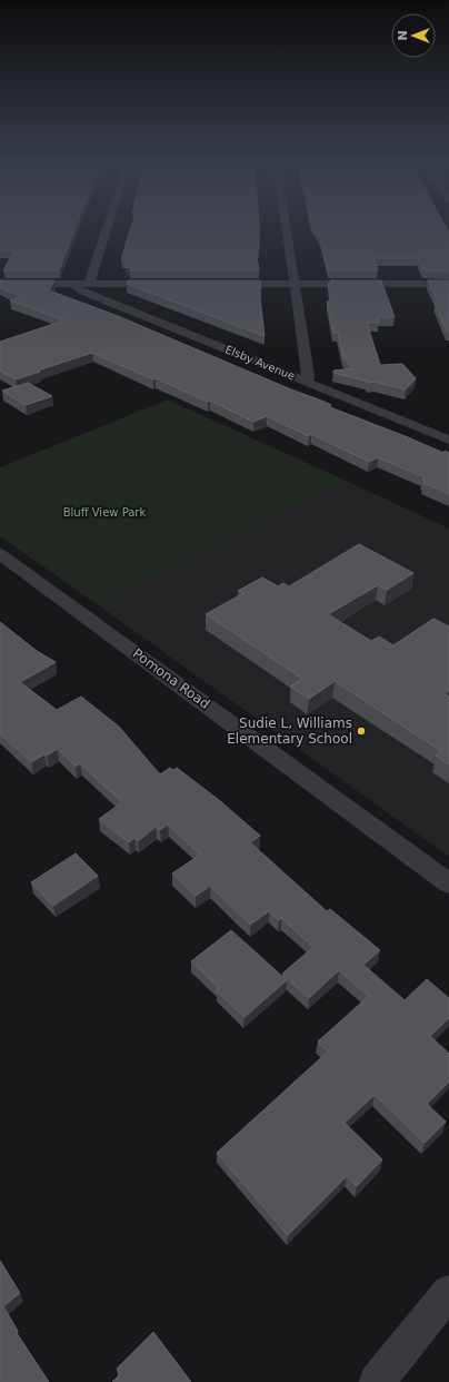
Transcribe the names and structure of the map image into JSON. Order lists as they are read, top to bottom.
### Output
{
  "streets": {
    "street": ["Elsby Avenue", "Pomona Road"]
  },
  "parks": ["Bluff View Park"],
  "places": ["Sudie L, Williams Elementary School"],
  "north": "left"
}
